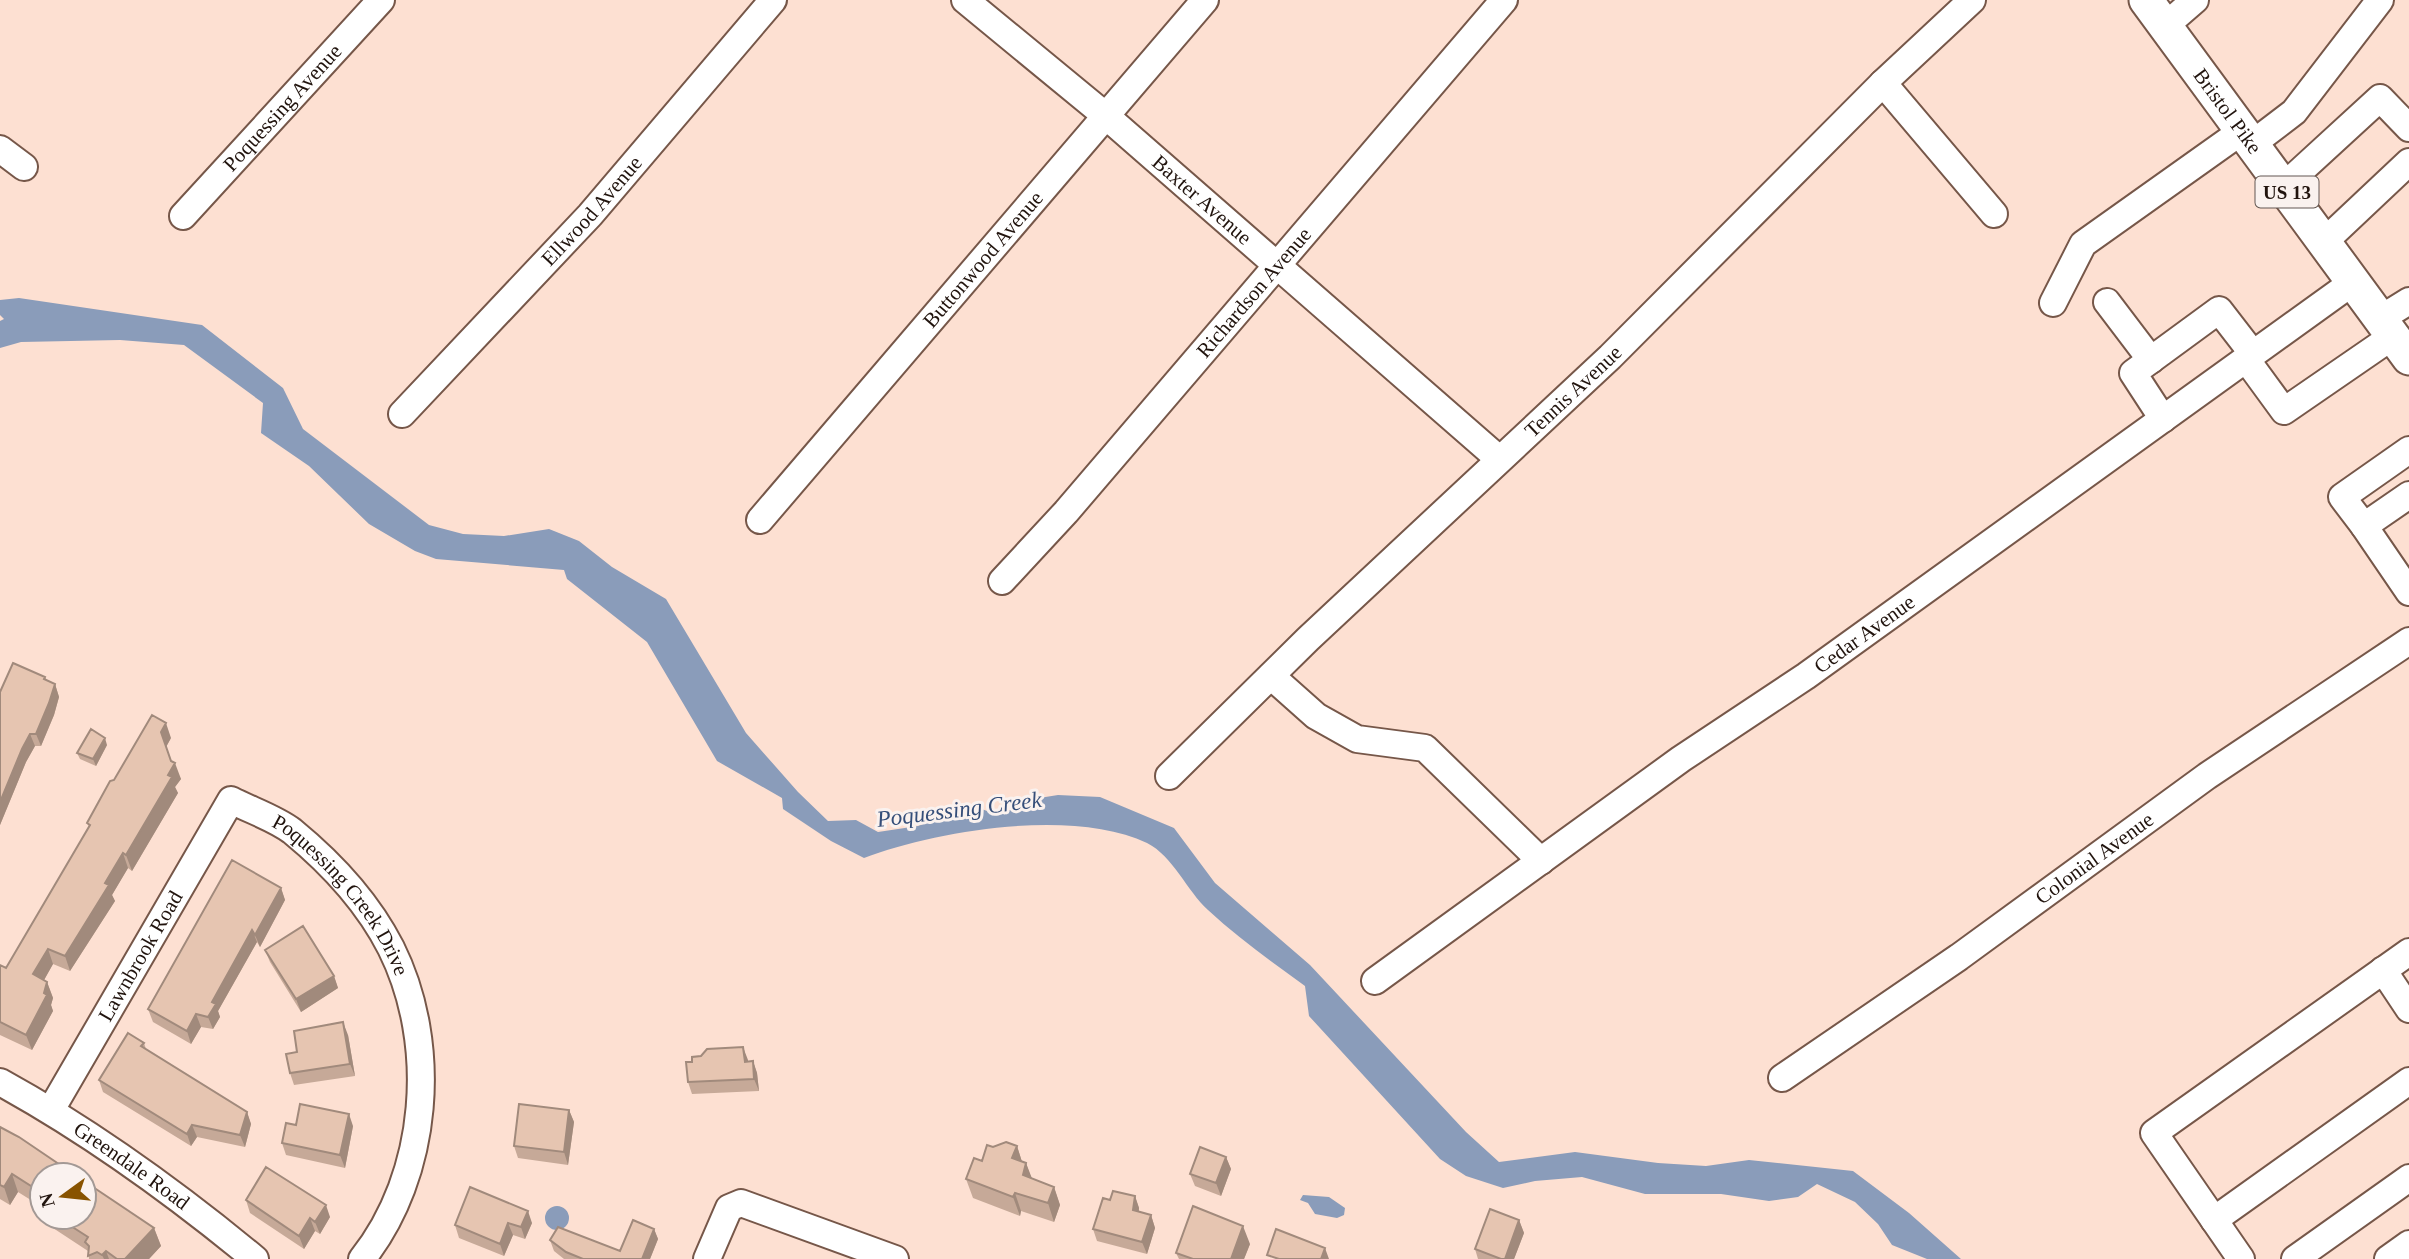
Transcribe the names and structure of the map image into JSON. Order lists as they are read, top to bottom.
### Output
{
  "streets": {
    "main road": ["Bristol Pike", "US 13"],
    "street": [
      "Poquessing Avenue",
      "Baxter Avenue",
      "Ellwood Avenue",
      "Buttonwood Avenue",
      "Richardson Avenue",
      "Tennis Avenue",
      "Cedar Avenue",
      "Colonial Avenue",
      "Poquessing Creek Drive",
      "Lawnbrook Road",
      "Greendale Road"
    ]
  },
  "crossings": [
    ["Bristol Pike", "Cedar Avenue"],
    ["Baxter Avenue", "Buttonwood Avenue"],
    ["Baxter Avenue", "Richardson Avenue"],
    ["Baxter Avenue", "Tennis Avenue"],
    ["Poquessing Creek Drive", "Lawnbrook Road"],
    ["Lawnbrook Road", "Greendale Road"]
  ],
  "water": ["Poquessing Creek"],
  "north": "left"
}
